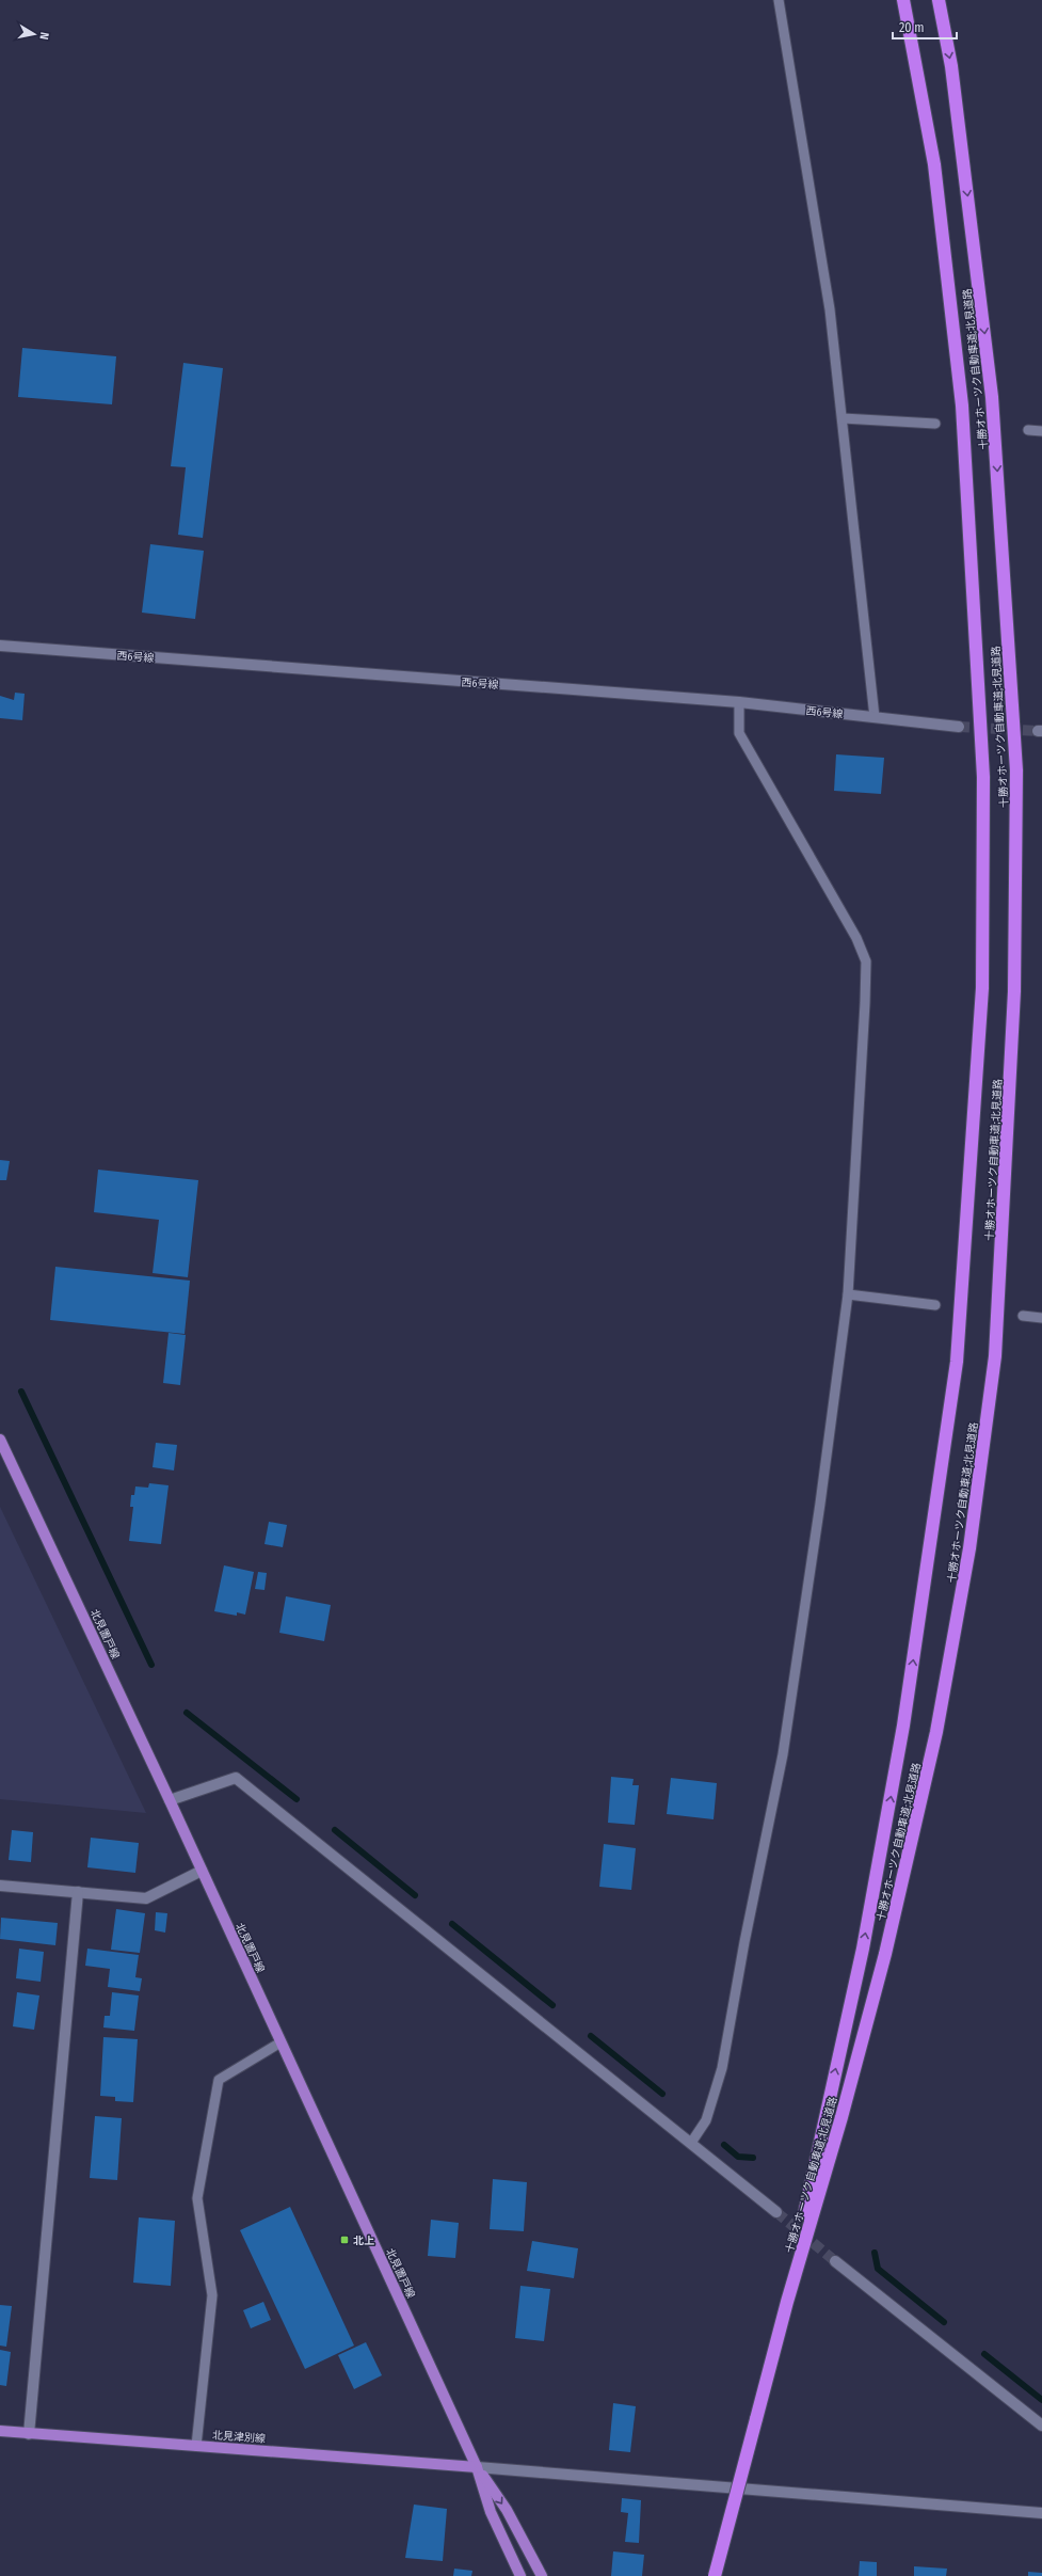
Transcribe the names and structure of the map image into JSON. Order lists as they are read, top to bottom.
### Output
{
  "streets": {
    "highway": ["十勝オホーツク自動車道;北見道路"],
    "main road": ["北見置戸線", "北見津別線"],
    "street": ["西6号線"]
  },
  "crossings": [
    ["北見置戸線", "北見津別線"]
  ],
  "places": {
    "transit": ["北上"]
  },
  "scale_bar": "20 m",
  "north": "right"
}
